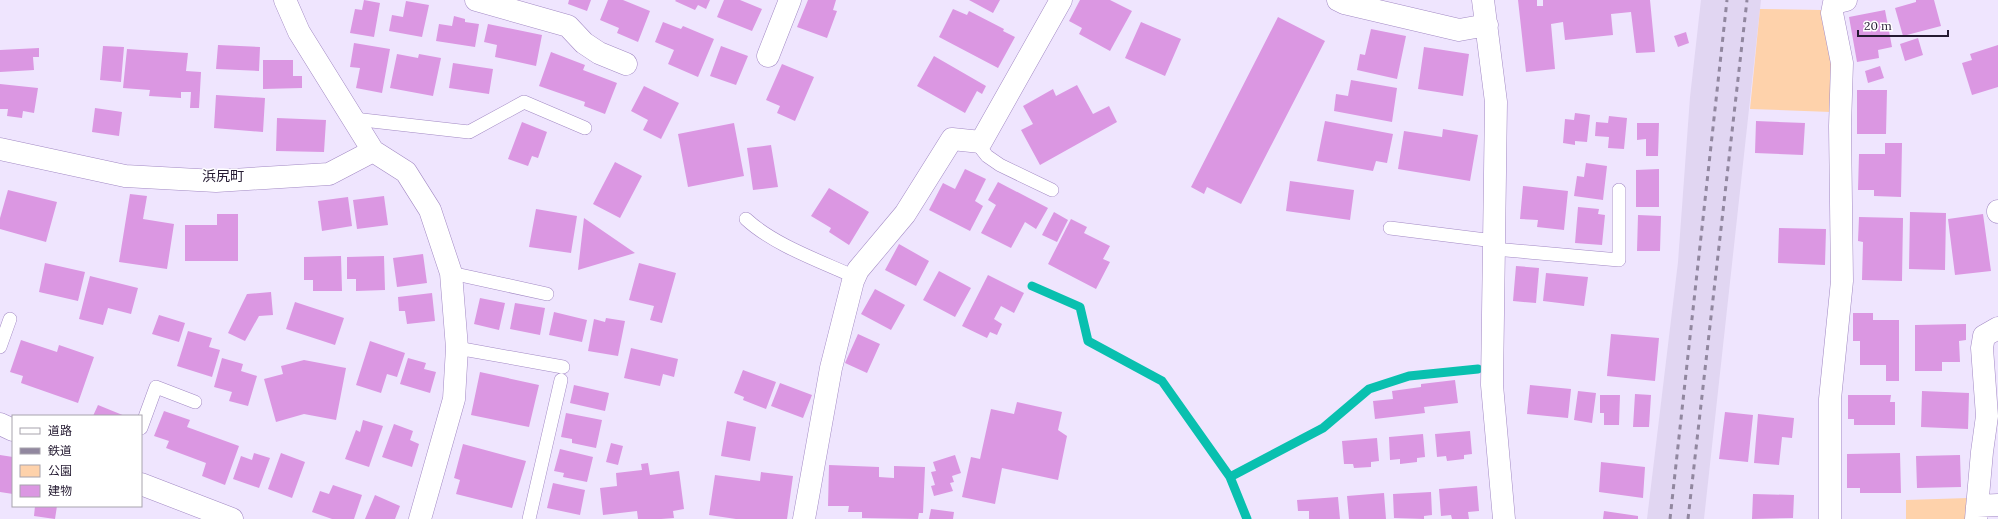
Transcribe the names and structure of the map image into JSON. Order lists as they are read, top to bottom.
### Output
{
  "districts": ["浜尻町"],
  "legend": [
    "道路",
    "鉄道",
    "公園",
    "建物"
  ],
  "scale_bar": "20 m"
}
